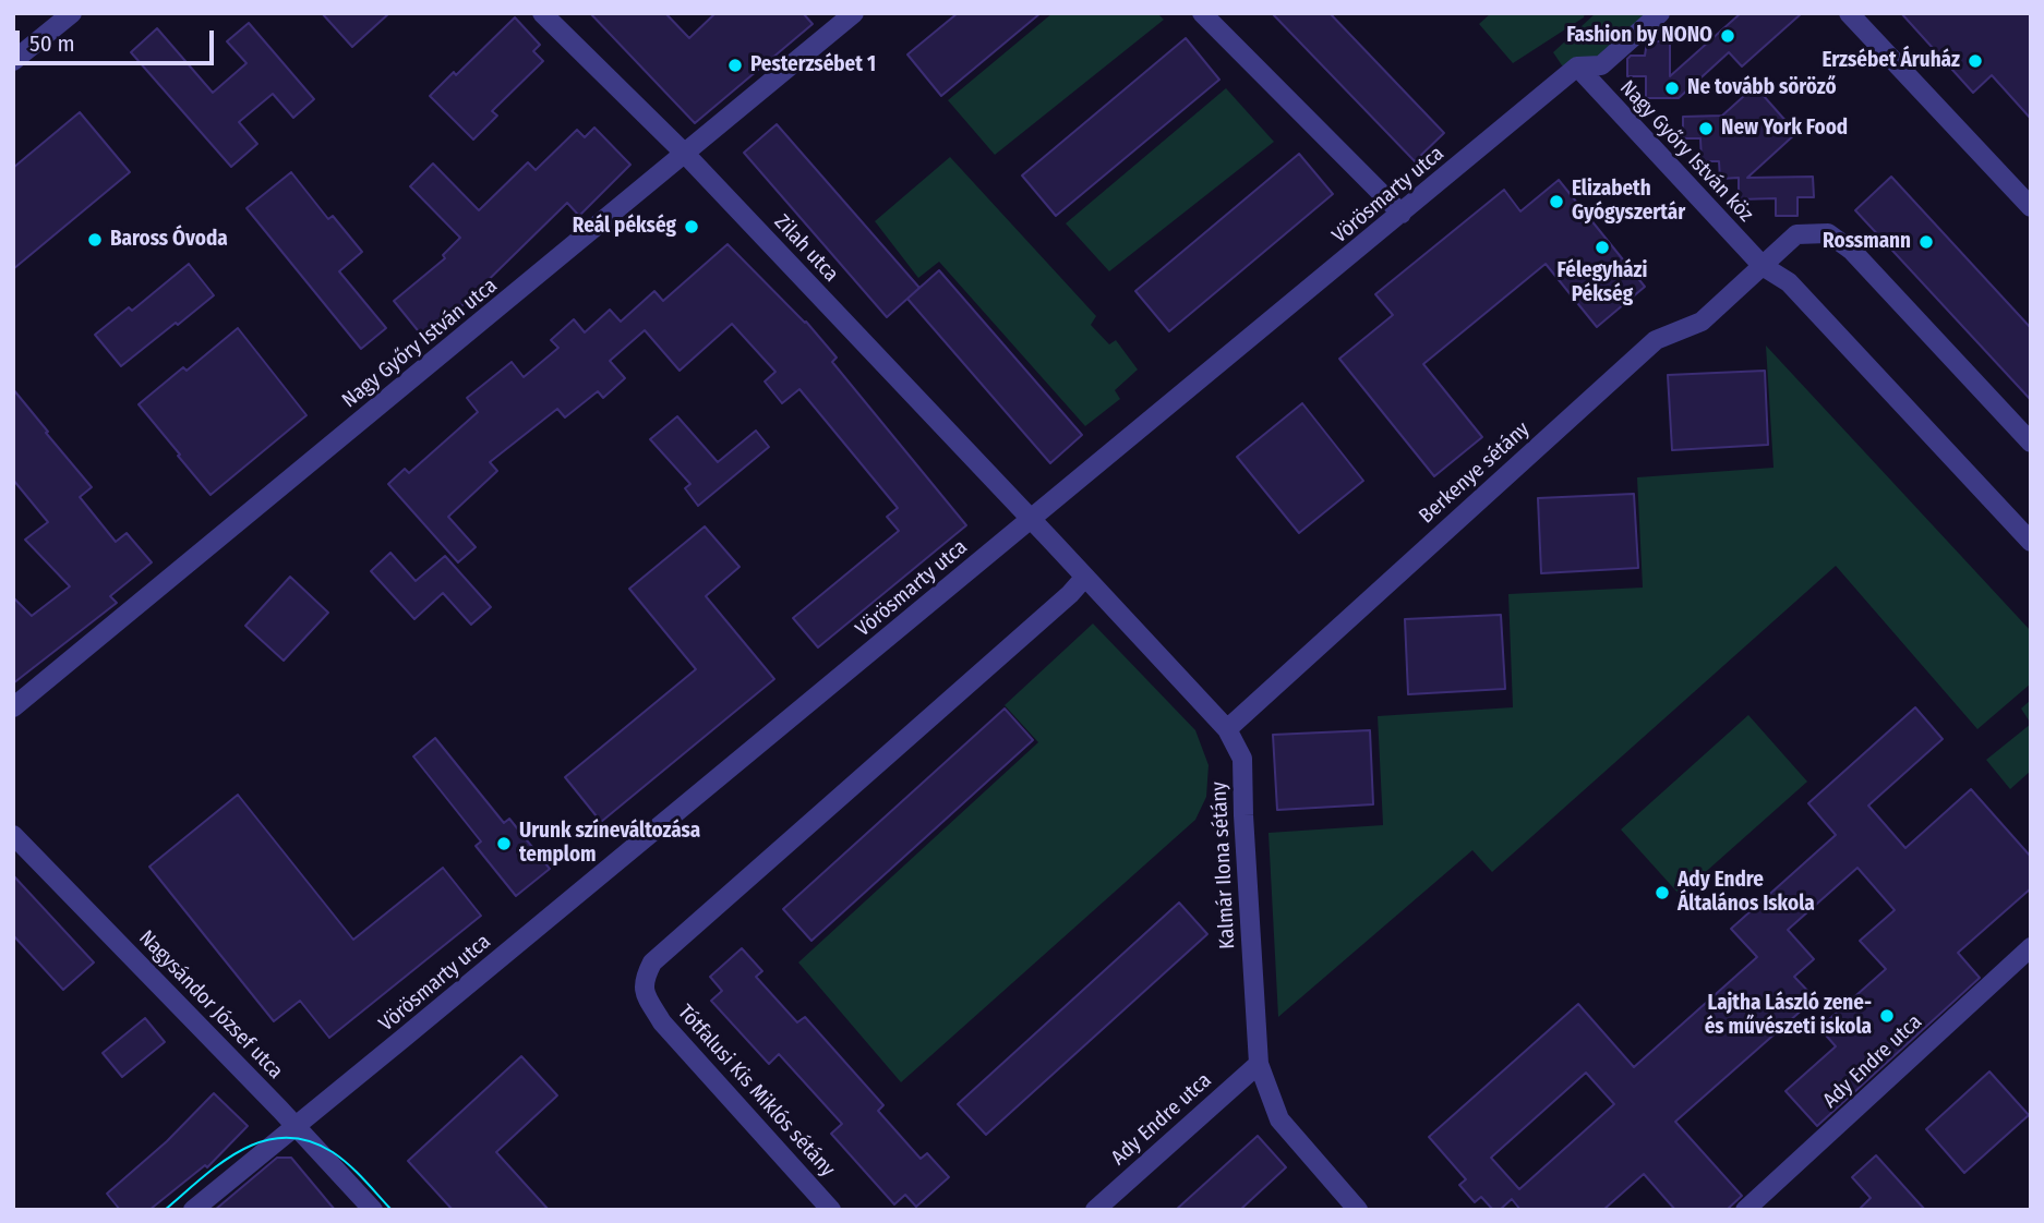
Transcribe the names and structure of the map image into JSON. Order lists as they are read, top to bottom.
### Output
{
  "streets": {
    "street": [
      "Nagy Győry István köz",
      "Vörösmarty utca",
      "Zilah utca",
      "Nagy Győry István utca",
      "Berkenye sétány",
      "Kalmár Ilona sétány",
      "Nagysándor József utca",
      "Ady Endre utca",
      "Tótfalusi Kis Miklós sétány"
    ]
  },
  "crossings": [
    ["Nagy Győry István köz", "Vörösmarty utca"],
    ["Nagy Győry István köz", "Berkenye sétány"],
    ["Vörösmarty utca", "Zilah utca"],
    ["Vörösmarty utca", "Kalmár Ilona sétány"],
    ["Vörösmarty utca", "Nagysándor József utca"],
    ["Zilah utca", "Nagy Győry István utca"],
    ["Zilah utca", "Kalmár Ilona sétány"],
    ["Berkenye sétány", "Kalmár Ilona sétány"],
    ["Kalmár Ilona sétány", "Ady Endre utca"],
    ["Kalmár Ilona sétány", "Tótfalusi Kis Miklós sétány"]
  ],
  "places": [
    "Fashion by NONO",
    "Erzsébet Áruház",
    "Pesterzsébet 1",
    "Ne tovább söröző",
    "New York Food",
    "Elizabeth Gyógyszertár",
    "Reál pékség",
    "Baross Óvoda",
    "Rossmann",
    "Félegyházi Pékség",
    "Urunk színeváltozása templom",
    "Ady Endre Általános Iskola",
    "Lajtha László zene- és művészeti iskola"
  ],
  "scale_bar": "50 m"
}
